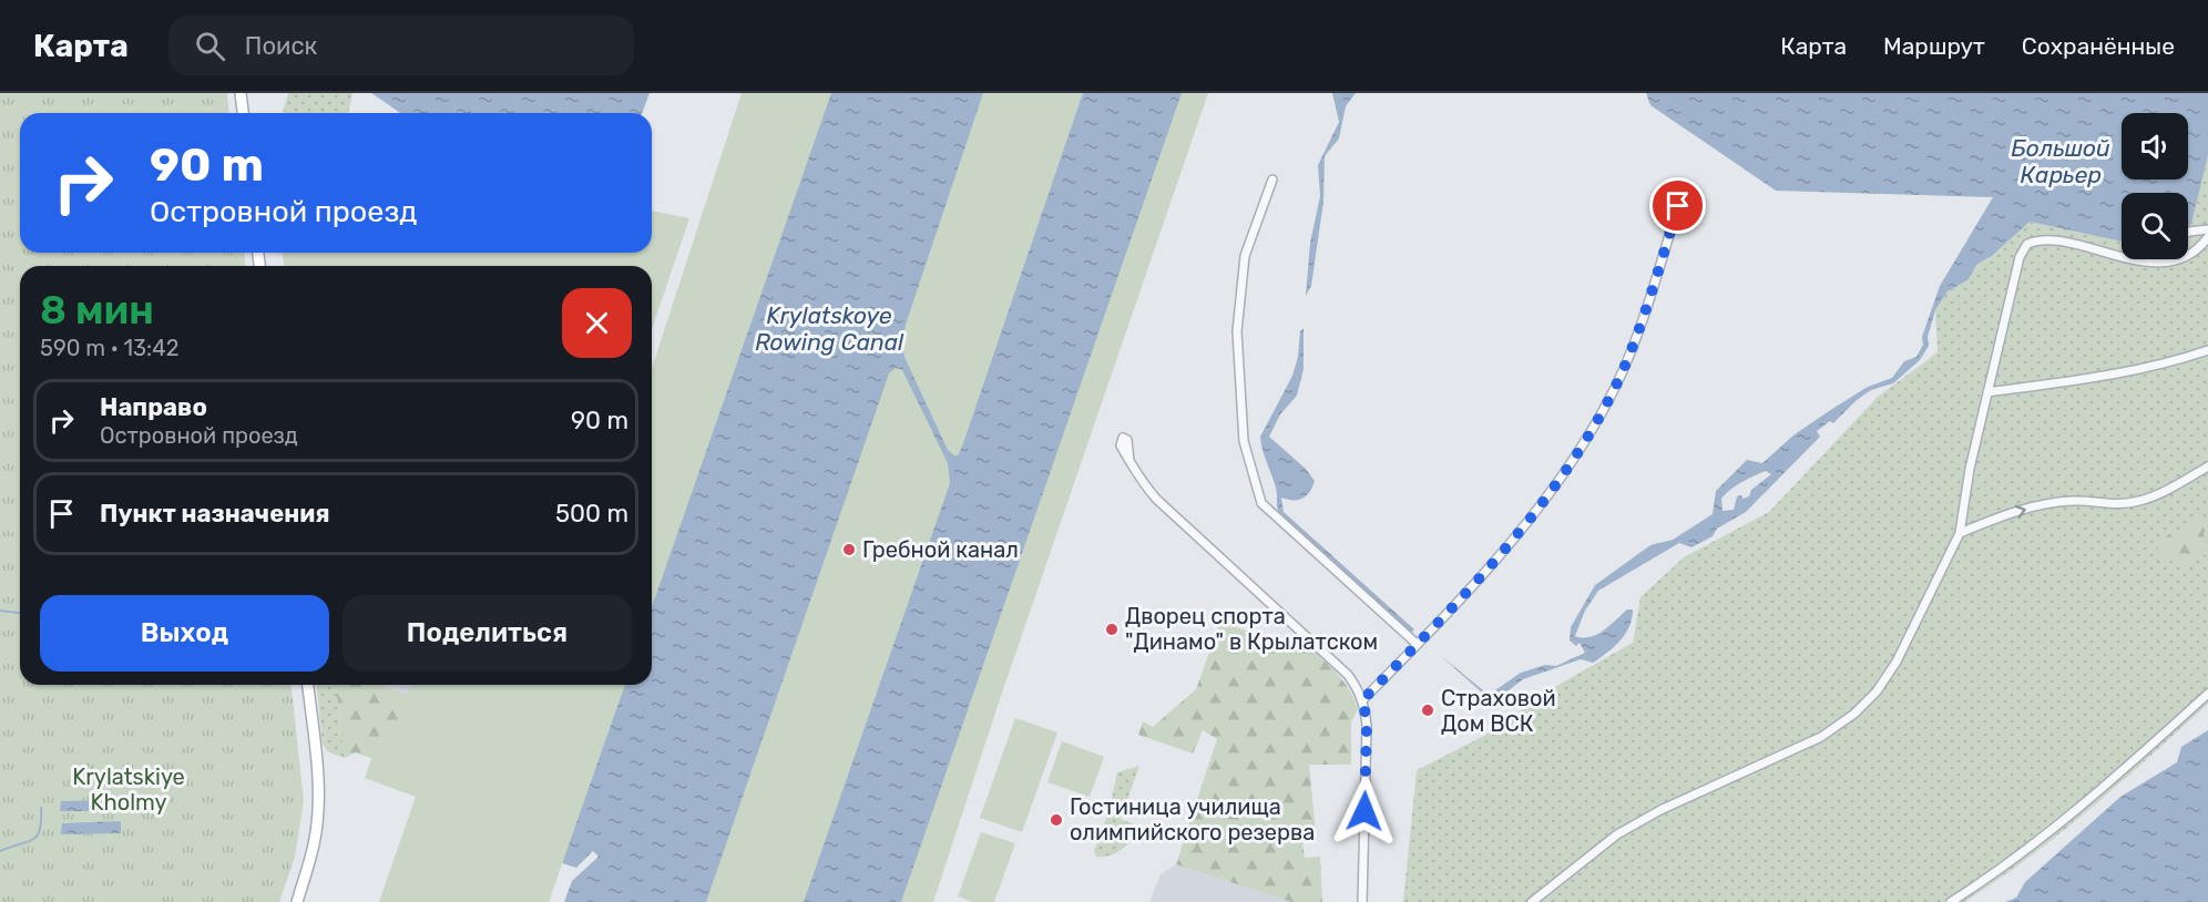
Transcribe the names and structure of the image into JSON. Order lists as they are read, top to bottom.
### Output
{
  "water": ["Большой Карьер", "Krylatskoye Rowing Canal"],
  "parks": ["Krylatskiye Kholmy"],
  "places": [
    "Гребной канал",
    "Дворец спорта \"Динамо\" в Крылатском",
    "Страховой Дом ВСК",
    "Гостиница училища олимпийского резерва"
  ],
  "page": {
    "header": "Карта",
    "search": "Поиск",
    "nav": ["Карта", "Маршрут", "Сохранённые"],
    "turn": ["90 m", "Островной проезд"],
    "heading": ["8 мин", "590 m · 13:42"],
    "list": [
      {
        "name": "Направо",
        "note": "Островной проезд",
        "value": "90 m"
      },
      {
        "name": "Пункт назначения",
        "value": "500 m"
      }
    ],
    "buttons": ["Выход", "Поделиться"]
  }
}
